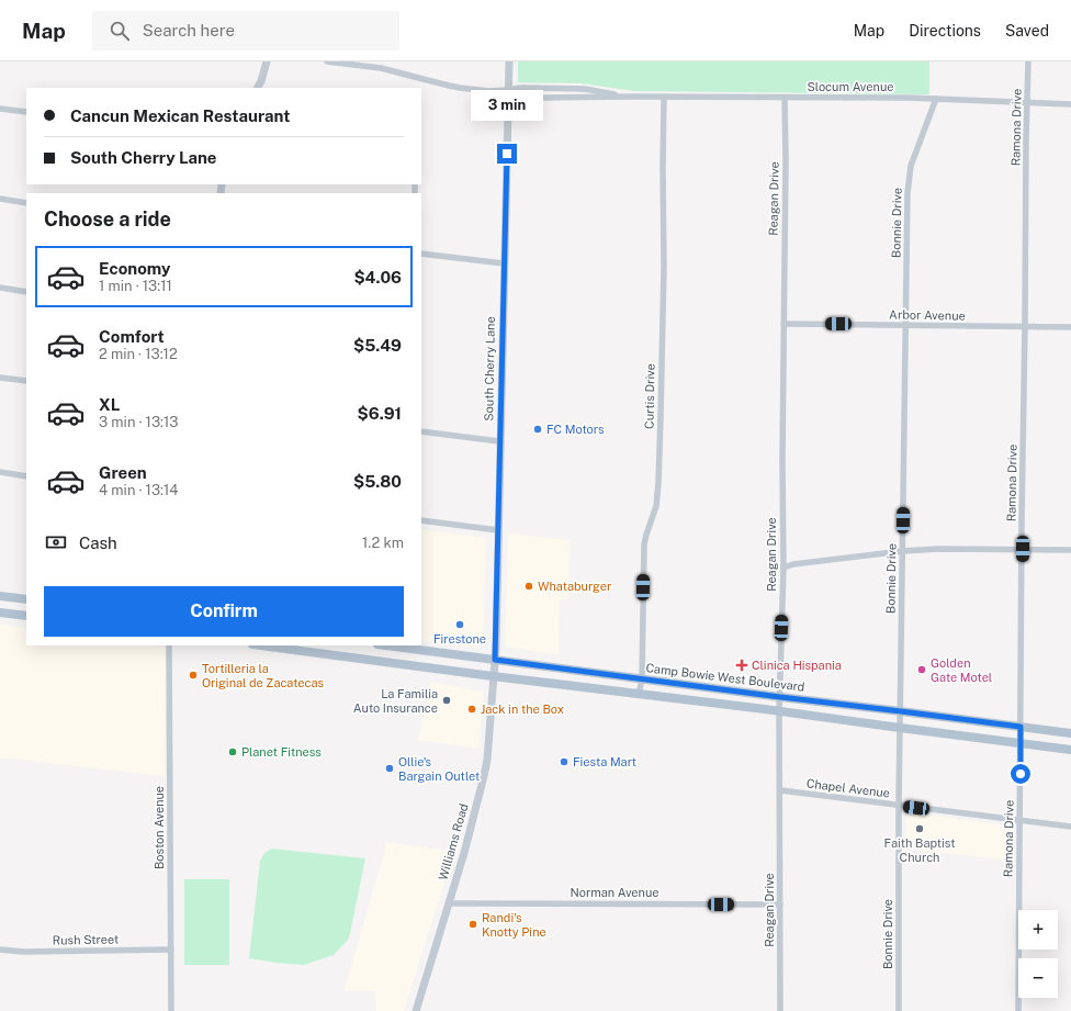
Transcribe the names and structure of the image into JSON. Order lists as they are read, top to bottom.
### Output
{
  "streets": {
    "main road": ["Camp Bowie West Boulevard"],
    "street": [
      "Slocum Avenue",
      "Ramona Drive",
      "Reagan Drive",
      "Bonnie Drive",
      "Arbor Avenue",
      "South Cherry Lane",
      "Curtis Drive",
      "Chapel Avenue",
      "Boston Avenue",
      "Williams Road",
      "Norman Avenue",
      "Rush Street"
    ]
  },
  "crossings": [
    ["Slocum Avenue", "Ramona Drive"],
    ["Slocum Avenue", "Reagan Drive"],
    ["Slocum Avenue", "Bonnie Drive"],
    ["Slocum Avenue", "South Cherry Lane"],
    ["Slocum Avenue", "Curtis Drive"],
    ["Ramona Drive", "Arbor Avenue"],
    ["Ramona Drive", "Camp Bowie West Boulevard"],
    ["Ramona Drive", "Chapel Avenue"],
    ["Reagan Drive", "Arbor Avenue"],
    ["Reagan Drive", "Camp Bowie West Boulevard"],
    ["Reagan Drive", "Chapel Avenue"],
    ["Reagan Drive", "Norman Avenue"],
    ["Bonnie Drive", "Arbor Avenue"],
    ["Bonnie Drive", "Camp Bowie West Boulevard"],
    ["Bonnie Drive", "Chapel Avenue"],
    ["South Cherry Lane", "Camp Bowie West Boulevard"],
    ["South Cherry Lane", "Williams Road"],
    ["Curtis Drive", "Camp Bowie West Boulevard"],
    ["Boston Avenue", "Rush Street"],
    ["Williams Road", "Norman Avenue"]
  ],
  "places": {
    "other": [
      "FC Motors",
      "Whataburger",
      "Firestone",
      "Golden Gate Motel",
      "Tortilleria la Original de Zacatecas",
      "La Familia Auto Insurance",
      "Jack in the Box",
      "Planet Fitness",
      "Fiesta Mart",
      "Ollie's Bargain Outlet",
      "Faith Baptist Church",
      "Randi's Knotty Pine"
    ],
    "health": ["Clinica Hispania"]
  },
  "page": {
    "header": "Map",
    "search": "Search here",
    "nav": ["Map", "Directions", "Saved"],
    "banner": ["Cancun Mexican Restaurant", "South Cherry Lane"],
    "bubble": "3 min",
    "heading": "Choose a ride",
    "list": [
      {
        "name": "Economy",
        "note": "1 min · 13:11",
        "value": "$4.06"
      },
      {
        "name": "Comfort",
        "note": "2 min · 13:12",
        "value": "$5.49"
      },
      {
        "name": "XL",
        "note": "3 min · 13:13",
        "value": "$6.91"
      },
      {
        "name": "Green",
        "note": "4 min · 13:14",
        "value": "$5.80"
      }
    ],
    "pay": ["Cash", "1.2 km"],
    "buttons": "Confirm",
    "map_buttons": ["+", "−"]
  }
}
